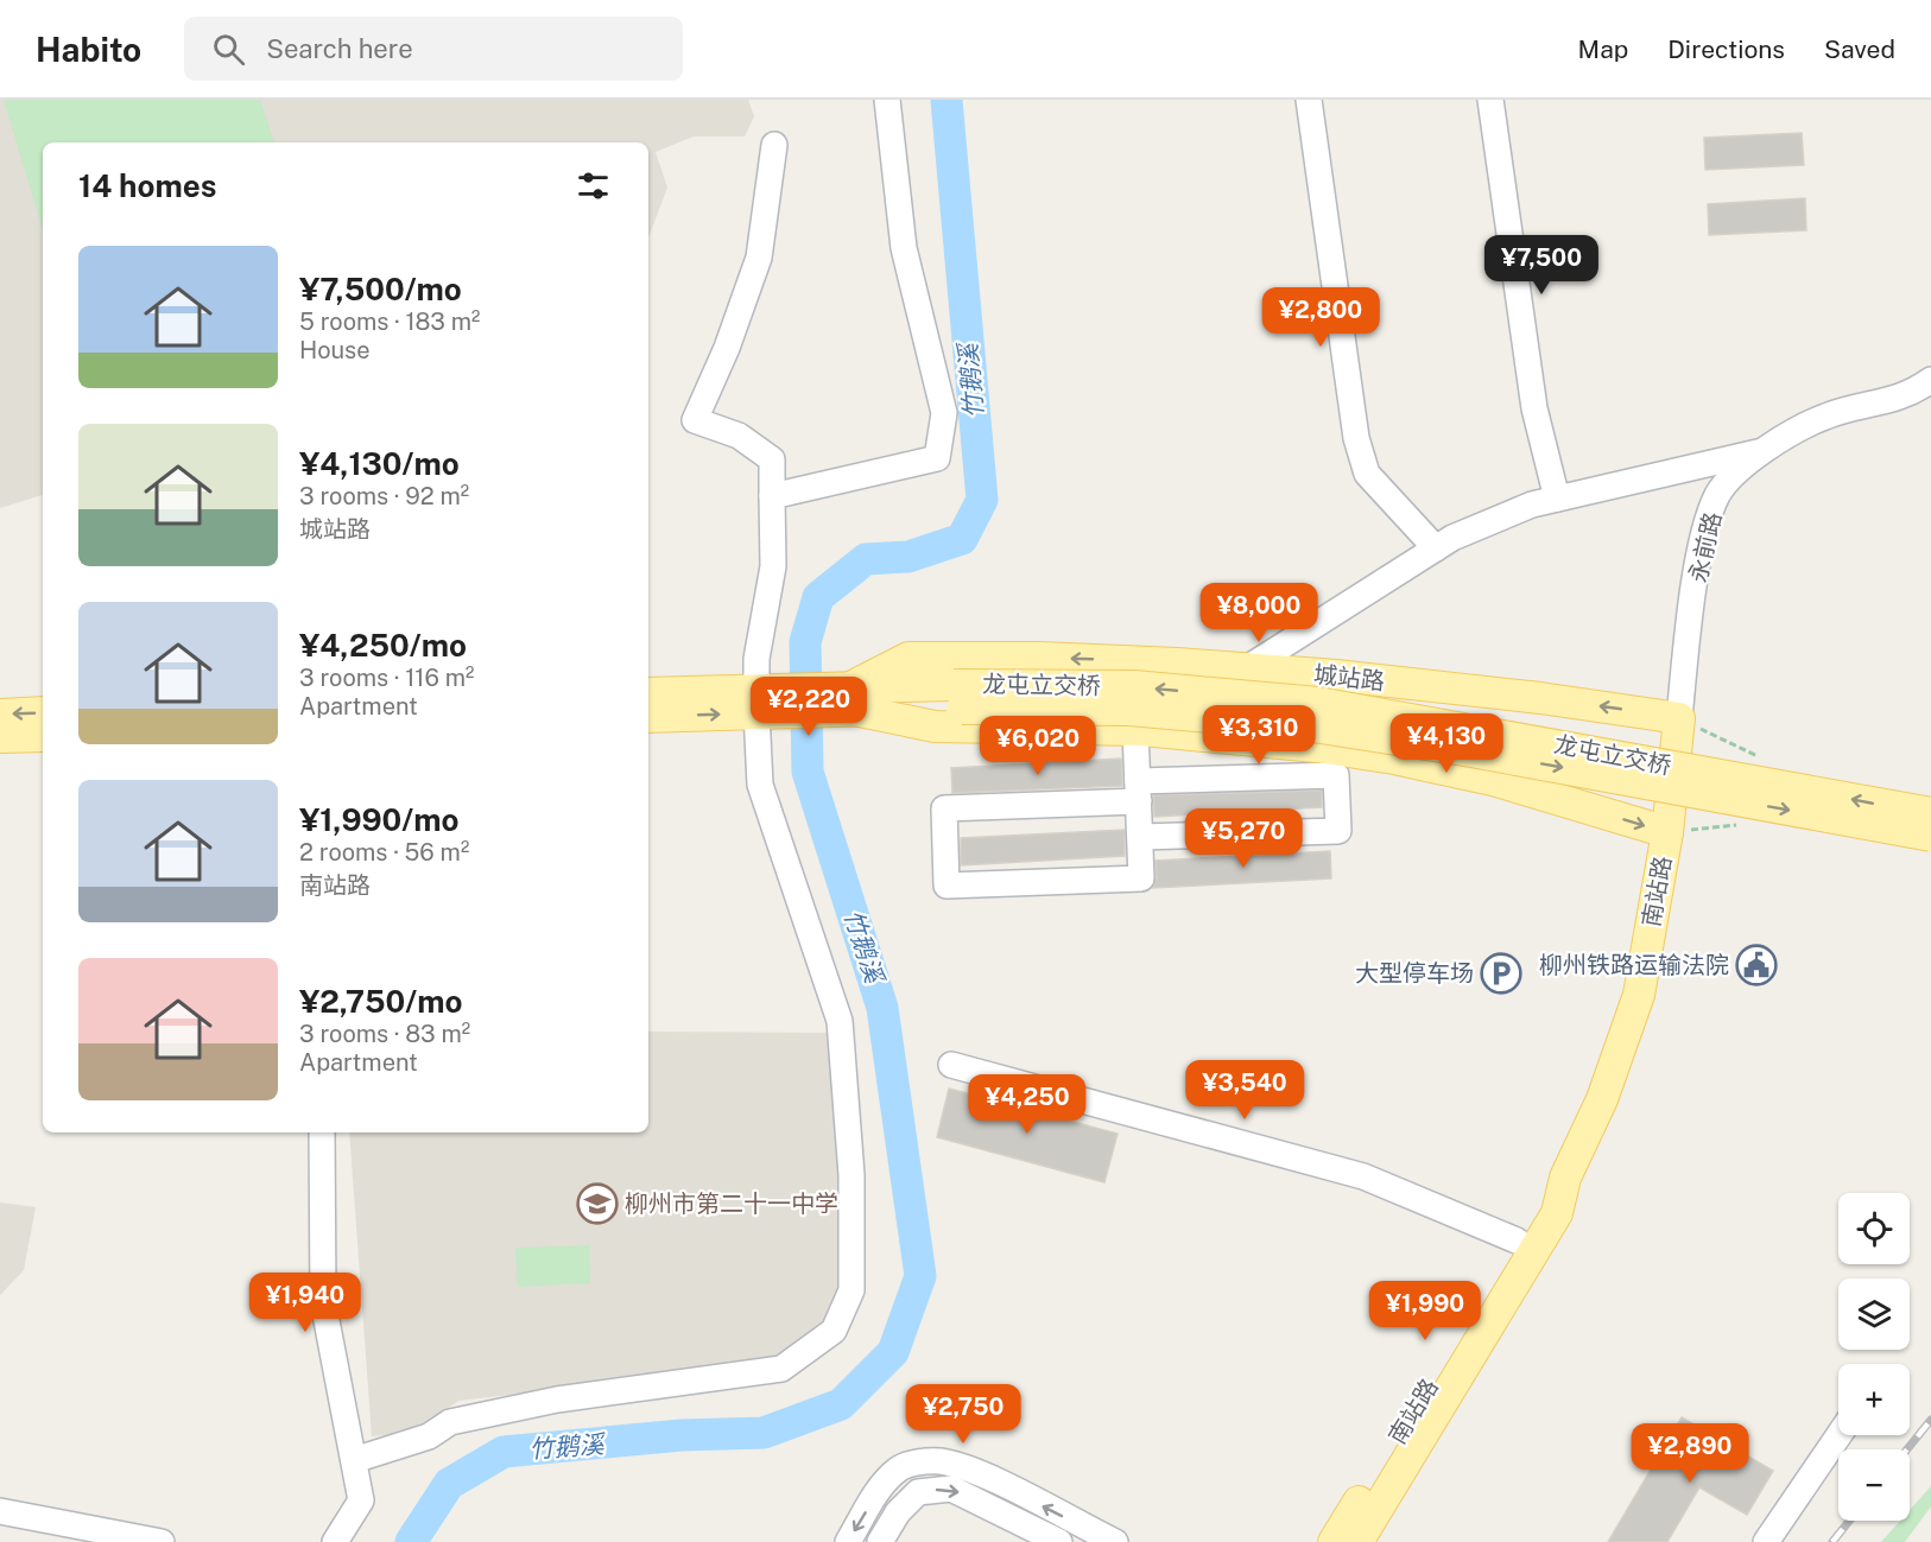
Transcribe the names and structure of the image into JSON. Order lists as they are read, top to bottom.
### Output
{
  "streets": {
    "main road": ["城站路", "龙屯立交桥", "南站路"],
    "street": ["永前路"]
  },
  "crossings": [
    ["永前路", "城站路"],
    ["永前路", "南站路"],
    ["城站路", "龙屯立交桥"],
    ["城站路", "南站路"]
  ],
  "water": ["竹鹅溪"],
  "places": {
    "public building": ["柳州铁路运输法院"],
    "parking": ["大型停车场"],
    "school or university": ["柳州市第二十一中学"]
  },
  "page": {
    "header": "Habito",
    "search": "Search here",
    "nav": ["Map", "Directions", "Saved"],
    "heading": "14 homes",
    "list": [
      {
        "name": "¥7,500/mo",
        "note": "5 rooms · 183 m² · House"
      },
      {
        "name": "¥4,130/mo",
        "note": "3 rooms · 92 m² · 城站路"
      },
      {
        "name": "¥4,250/mo",
        "note": "3 rooms · 116 m² · Apartment"
      },
      {
        "name": "¥1,990/mo",
        "note": "2 rooms · 56 m² · 南站路"
      },
      {
        "name": "¥2,750/mo",
        "note": "3 rooms · 83 m² · Apartment"
      }
    ],
    "price": [
      "¥7,500",
      "¥2,800",
      "¥8,000",
      "¥2,220",
      "¥3,310",
      "¥4,130",
      "¥6,020",
      "¥5,270",
      "¥3,540",
      "¥4,250",
      "¥1,940",
      "¥1,990",
      "¥2,750",
      "¥2,890"
    ],
    "map_buttons": ["+", "−"]
  }
}
